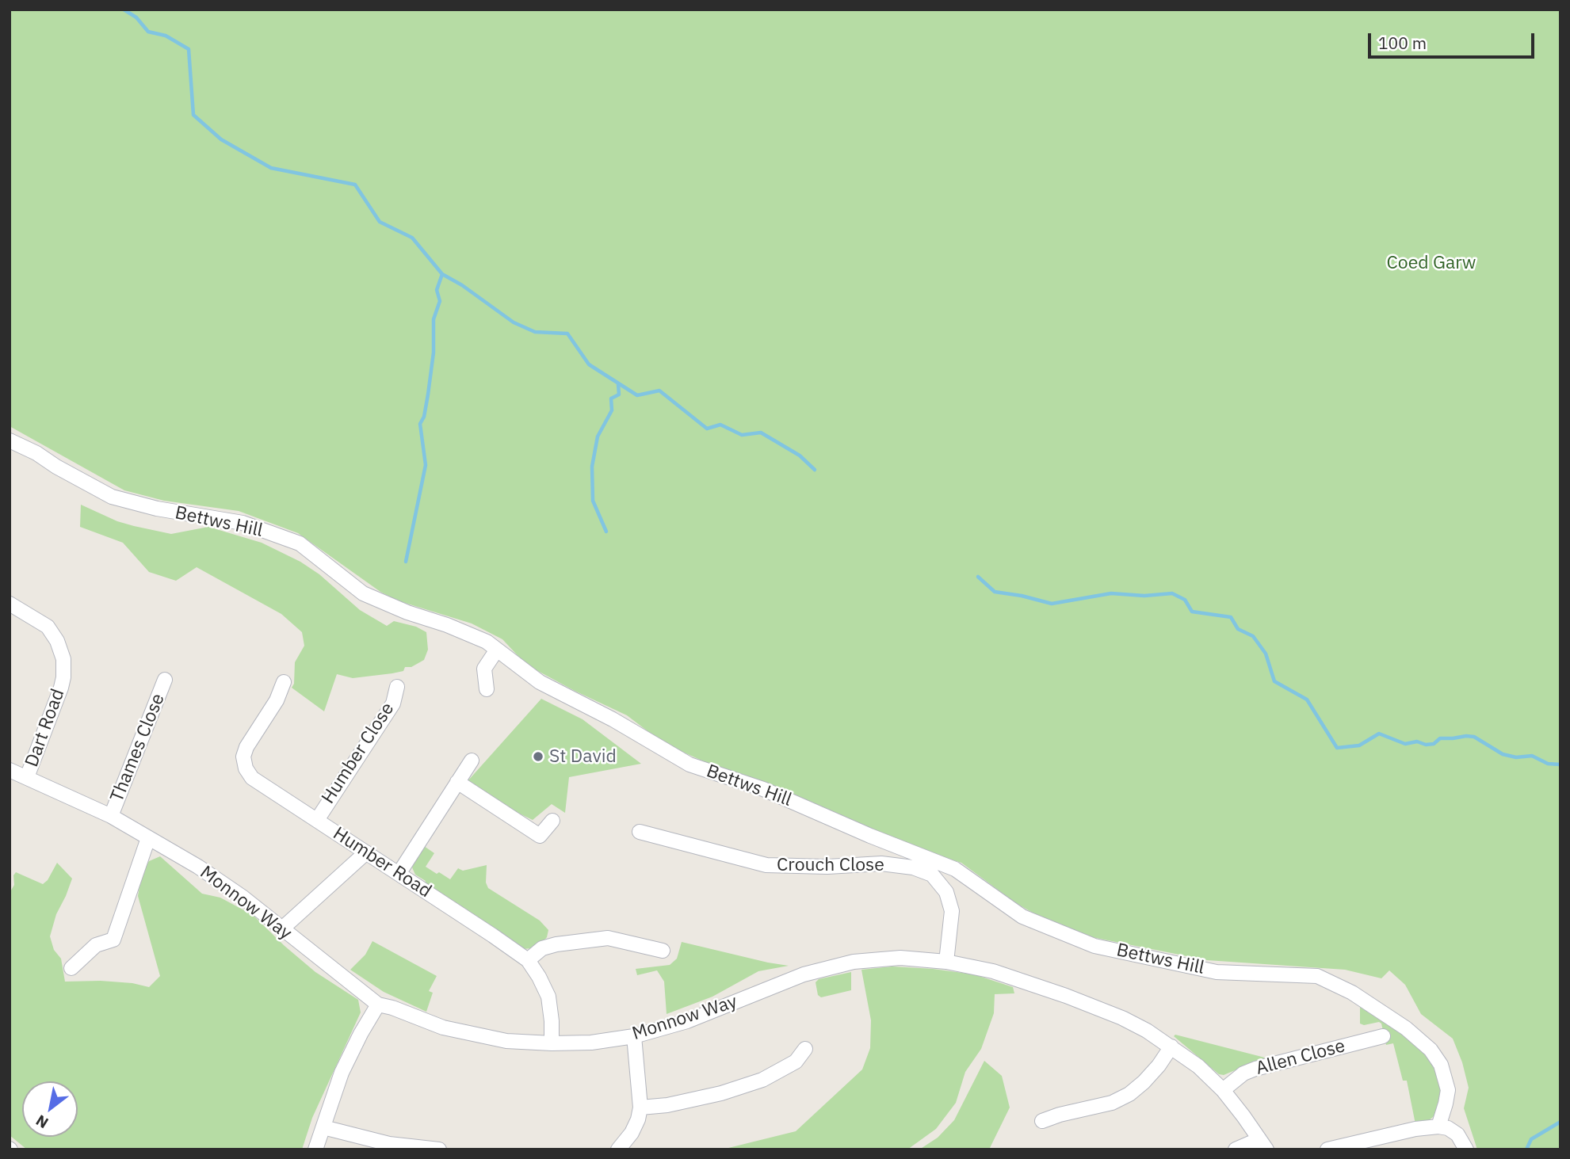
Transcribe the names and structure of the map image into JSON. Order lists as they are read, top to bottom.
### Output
{
  "streets": {
    "street": [
      "Bettws Hill",
      "Dart Road",
      "Thames Close",
      "Humber Close",
      "Humber Road",
      "Crouch Close",
      "Monnow Way",
      "Allen Close"
    ]
  },
  "crossings": [
    ["Dart Road", "Monnow Way"],
    ["Thames Close", "Monnow Way"],
    ["Humber Close", "Humber Road"],
    ["Humber Road", "Monnow Way"],
    ["Crouch Close", "Monnow Way"],
    ["Monnow Way", "Allen Close"]
  ],
  "parks": ["Coed Garw"],
  "places": ["St David"],
  "scale_bar": "100 m",
  "north": "bottom left"
}
